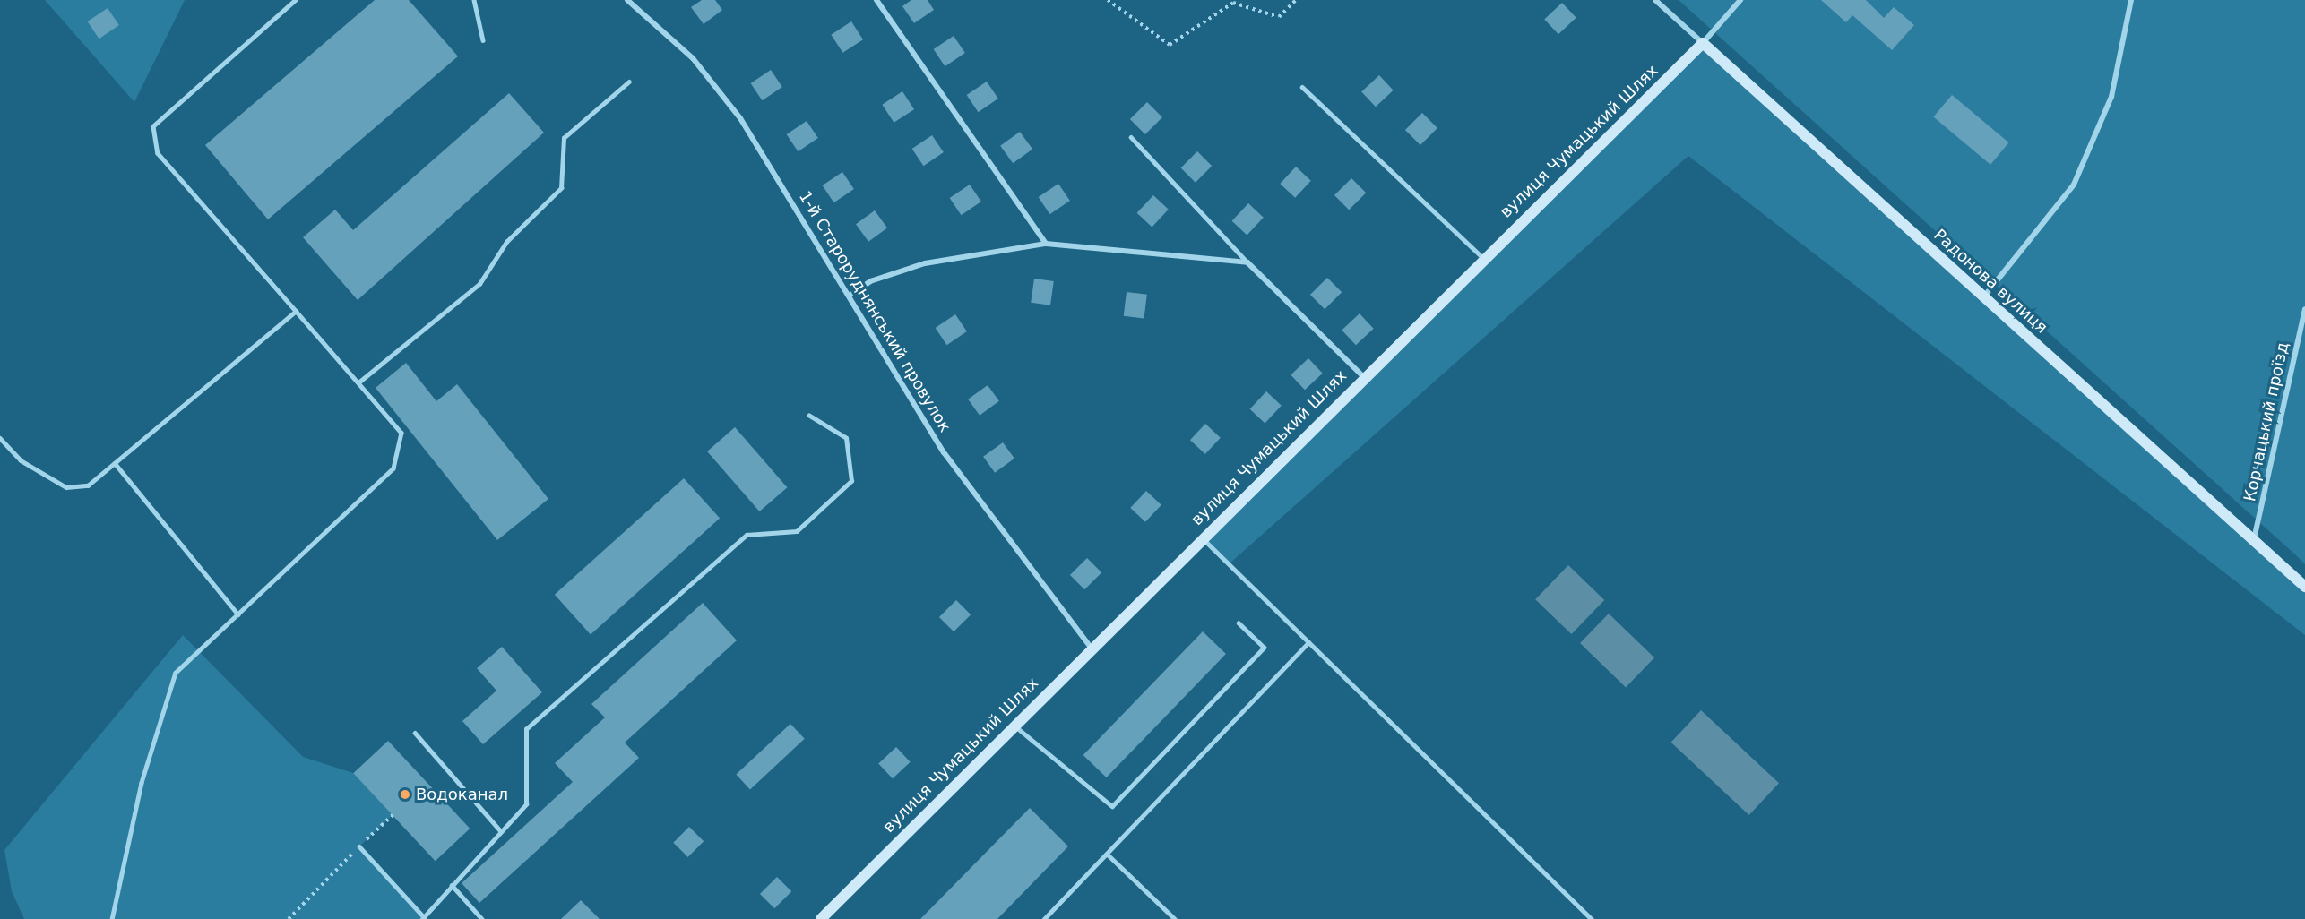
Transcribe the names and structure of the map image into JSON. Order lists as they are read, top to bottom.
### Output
{
  "streets": {
    "street": [
      "вулиця Чумацький Шлях",
      "Радонова вулиця",
      "1-й Староруднянський провулок",
      "Корчацький проїзд"
    ]
  },
  "crossings": [
    ["вулиця Чумацький Шлях", "Радонова вулиця"],
    ["вулиця Чумацький Шлях", "1-й Староруднянський провулок"],
    ["Радонова вулиця", "Корчацький проїзд"]
  ],
  "places": ["Водоканал"]
}
